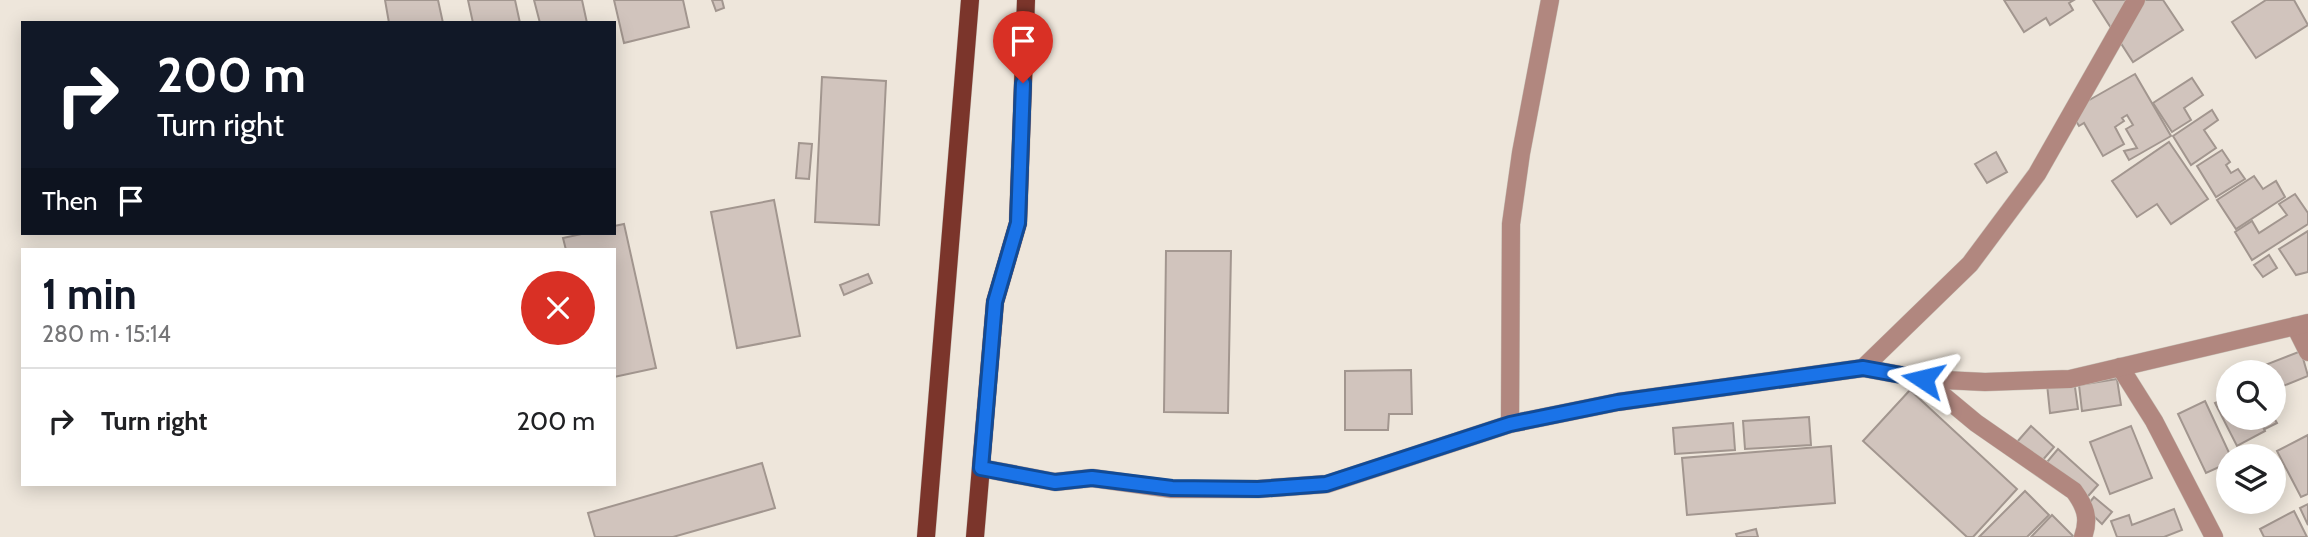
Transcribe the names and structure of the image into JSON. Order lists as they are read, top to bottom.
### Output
{
  "page": {
    "turn": ["200 m", "Turn right"],
    "then": "Then",
    "heading": ["1 min", "280 m · 15:14"],
    "list": [
      {
        "name": "Turn right",
        "value": "200 m"
      }
    ]
  }
}
